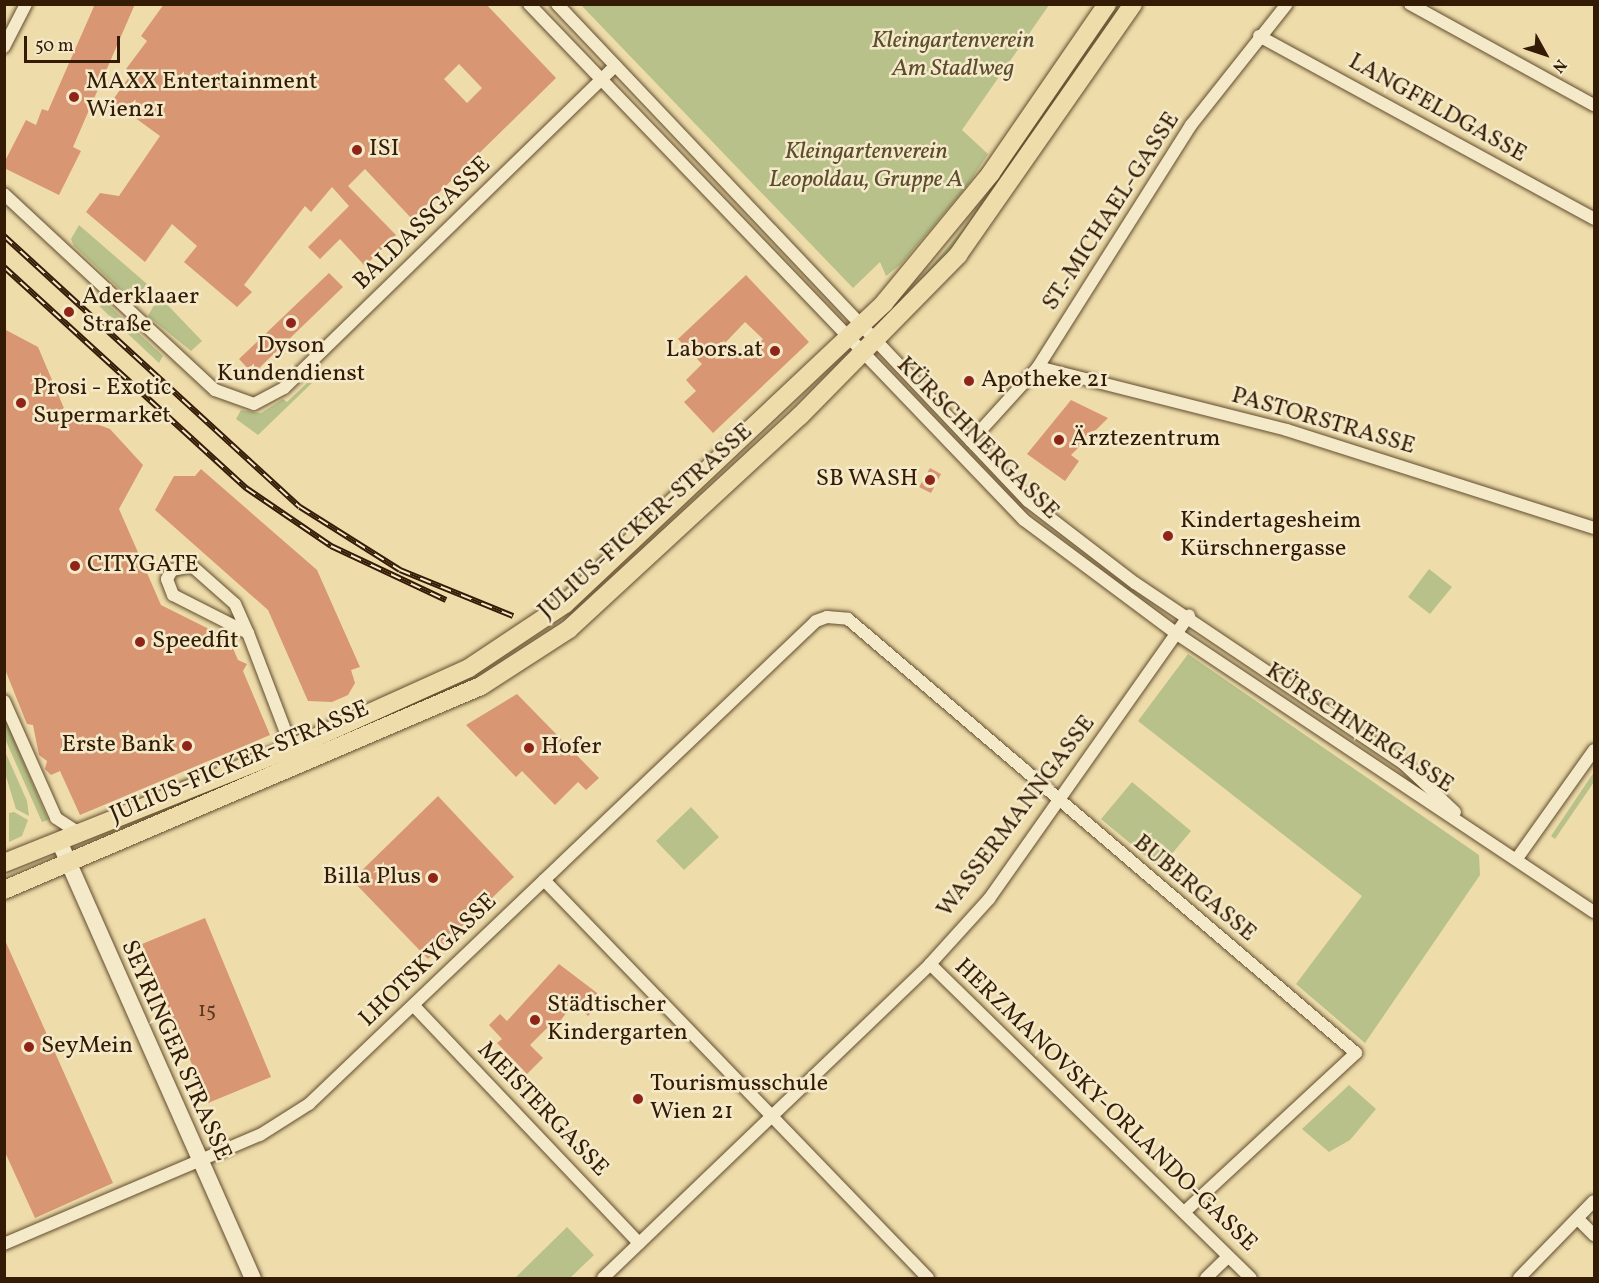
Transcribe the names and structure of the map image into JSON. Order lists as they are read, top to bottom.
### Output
{
  "streets": {
    "main road": ["JULIUS-FICKER-STRASSE", "SEYRINGER STRASSE"],
    "street": [
      "LANGFELDGASSE",
      "ST.-MICHAEL-GASSE",
      "BALDASSGASSE",
      "PASTORSTRASSE",
      "KÜRSCHNERGASSE",
      "WASSERMANNGASSE",
      "BUBERGASSE",
      "LHOTSKYGASSE",
      "HERZMANOVSKY-ORLANDO-GASSE",
      "MEISTERGASSE"
    ]
  },
  "crossings": [
    ["LANGFELDGASSE", "ST.-MICHAEL-GASSE"],
    ["ST.-MICHAEL-GASSE", "PASTORSTRASSE"],
    ["ST.-MICHAEL-GASSE", "KÜRSCHNERGASSE"],
    ["BALDASSGASSE", "KÜRSCHNERGASSE"],
    ["KÜRSCHNERGASSE", "JULIUS-FICKER-STRASSE"],
    ["KÜRSCHNERGASSE", "WASSERMANNGASSE"],
    ["JULIUS-FICKER-STRASSE", "SEYRINGER STRASSE"],
    ["WASSERMANNGASSE", "BUBERGASSE"],
    ["WASSERMANNGASSE", "HERZMANOVSKY-ORLANDO-GASSE"],
    ["WASSERMANNGASSE", "MEISTERGASSE"],
    ["BUBERGASSE", "LHOTSKYGASSE"],
    ["BUBERGASSE", "HERZMANOVSKY-ORLANDO-GASSE"],
    ["LHOTSKYGASSE", "SEYRINGER STRASSE"],
    ["LHOTSKYGASSE", "MEISTERGASSE"]
  ],
  "parks": ["Kleingartenverein Am Stadlweg", "Kleingartenverein Leopoldau, Gruppe A"],
  "places": [
    "MAXX Entertainment Wien21",
    "ISI",
    "Aderklaaer Straße",
    "Dyson Kundendienst",
    "Labors.at",
    "Apotheke 21",
    "Prosi - Exotic Supermarket",
    "Ärztezentrum",
    "SB WASH",
    "Kindertagesheim Kürschnergasse",
    "CITYGATE",
    "Speedfit",
    "Erste Bank",
    "Hofer",
    "Billa Plus",
    "Städtischer Kindergarten",
    "SeyMein",
    "Tourismusschule Wien 21"
  ],
  "house_numbers": ["15"],
  "scale_bar": "50 m",
  "north": "bottom right"
}
